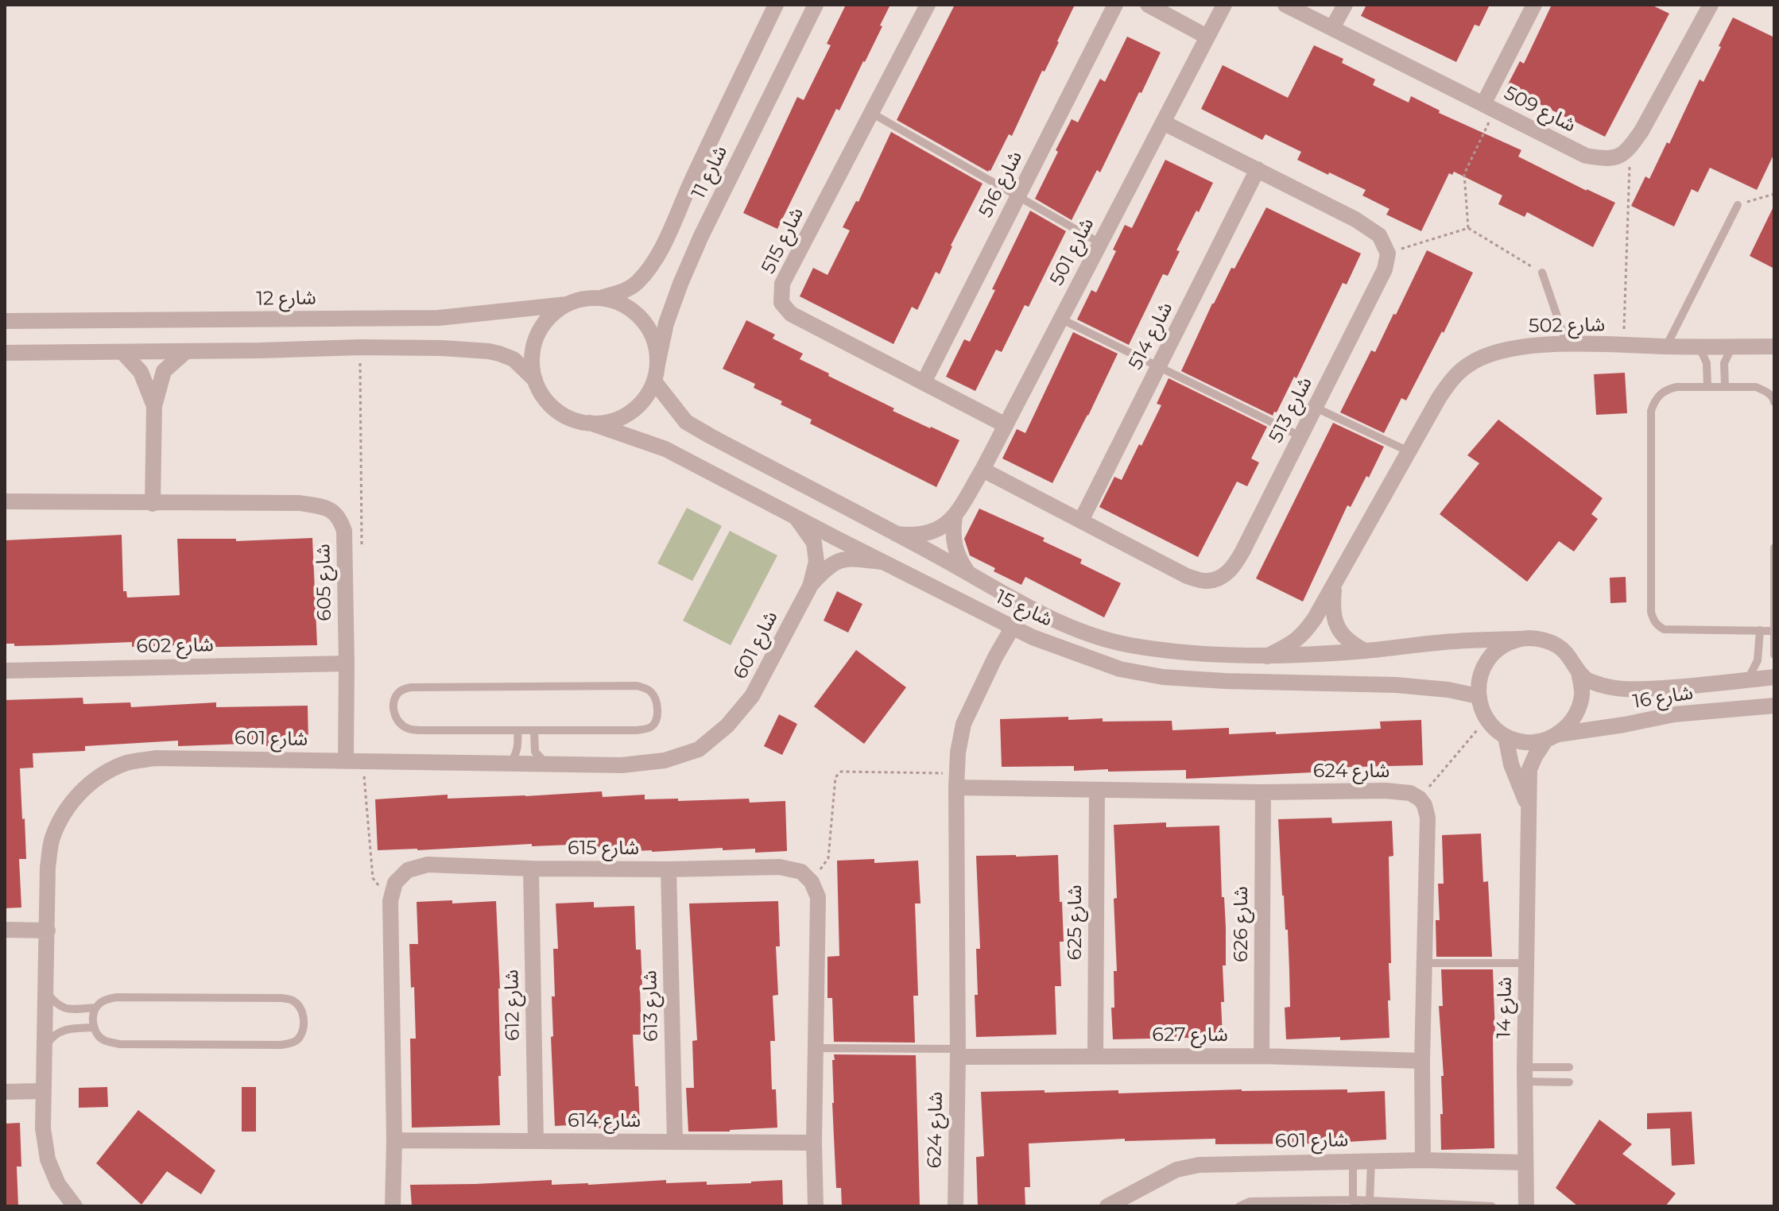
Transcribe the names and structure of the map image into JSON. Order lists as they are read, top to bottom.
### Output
{
  "streets": {
    "street": [
      "شارع 509",
      "شارع 11",
      "شارع 516",
      "شارع 515",
      "شارع 501",
      "شارع 12",
      "شارع 502",
      "شارع 514",
      "شارع 513",
      "شارع 605",
      "شارع 15",
      "شارع 601",
      "شارع 602",
      "شارع 16",
      "شارع 624",
      "شارع 615",
      "شارع 625",
      "شارع 626",
      "شارع 612",
      "شارع 613",
      "شارع 14",
      "شارع 627",
      "شارع 614"
    ]
  },
  "crossings": [
    ["شارع 11", "شارع 12"],
    ["شارع 11", "شارع 15"],
    ["شارع 516", "شارع 515"],
    ["شارع 515", "شارع 501"],
    ["شارع 501", "شارع 513"],
    ["شارع 501", "شارع 15"],
    ["شارع 12", "شارع 15"],
    ["شارع 502", "شارع 15"],
    ["شارع 514", "شارع 513"],
    ["شارع 605", "شارع 601"],
    ["شارع 605", "شارع 602"],
    ["شارع 15", "شارع 601"],
    ["شارع 15", "شارع 16"],
    ["شارع 15", "شارع 624"],
    ["شارع 15", "شارع 14"],
    ["شارع 601", "شارع 14"],
    ["شارع 16", "شارع 14"],
    ["شارع 624", "شارع 625"],
    ["شارع 624", "شارع 626"],
    ["شارع 624", "شارع 627"],
    ["شارع 615", "شارع 612"],
    ["شارع 615", "شارع 613"],
    ["شارع 615", "شارع 614"],
    ["شارع 625", "شارع 627"],
    ["شارع 626", "شارع 627"],
    ["شارع 612", "شارع 614"],
    ["شارع 613", "شارع 614"]
  ]
}
